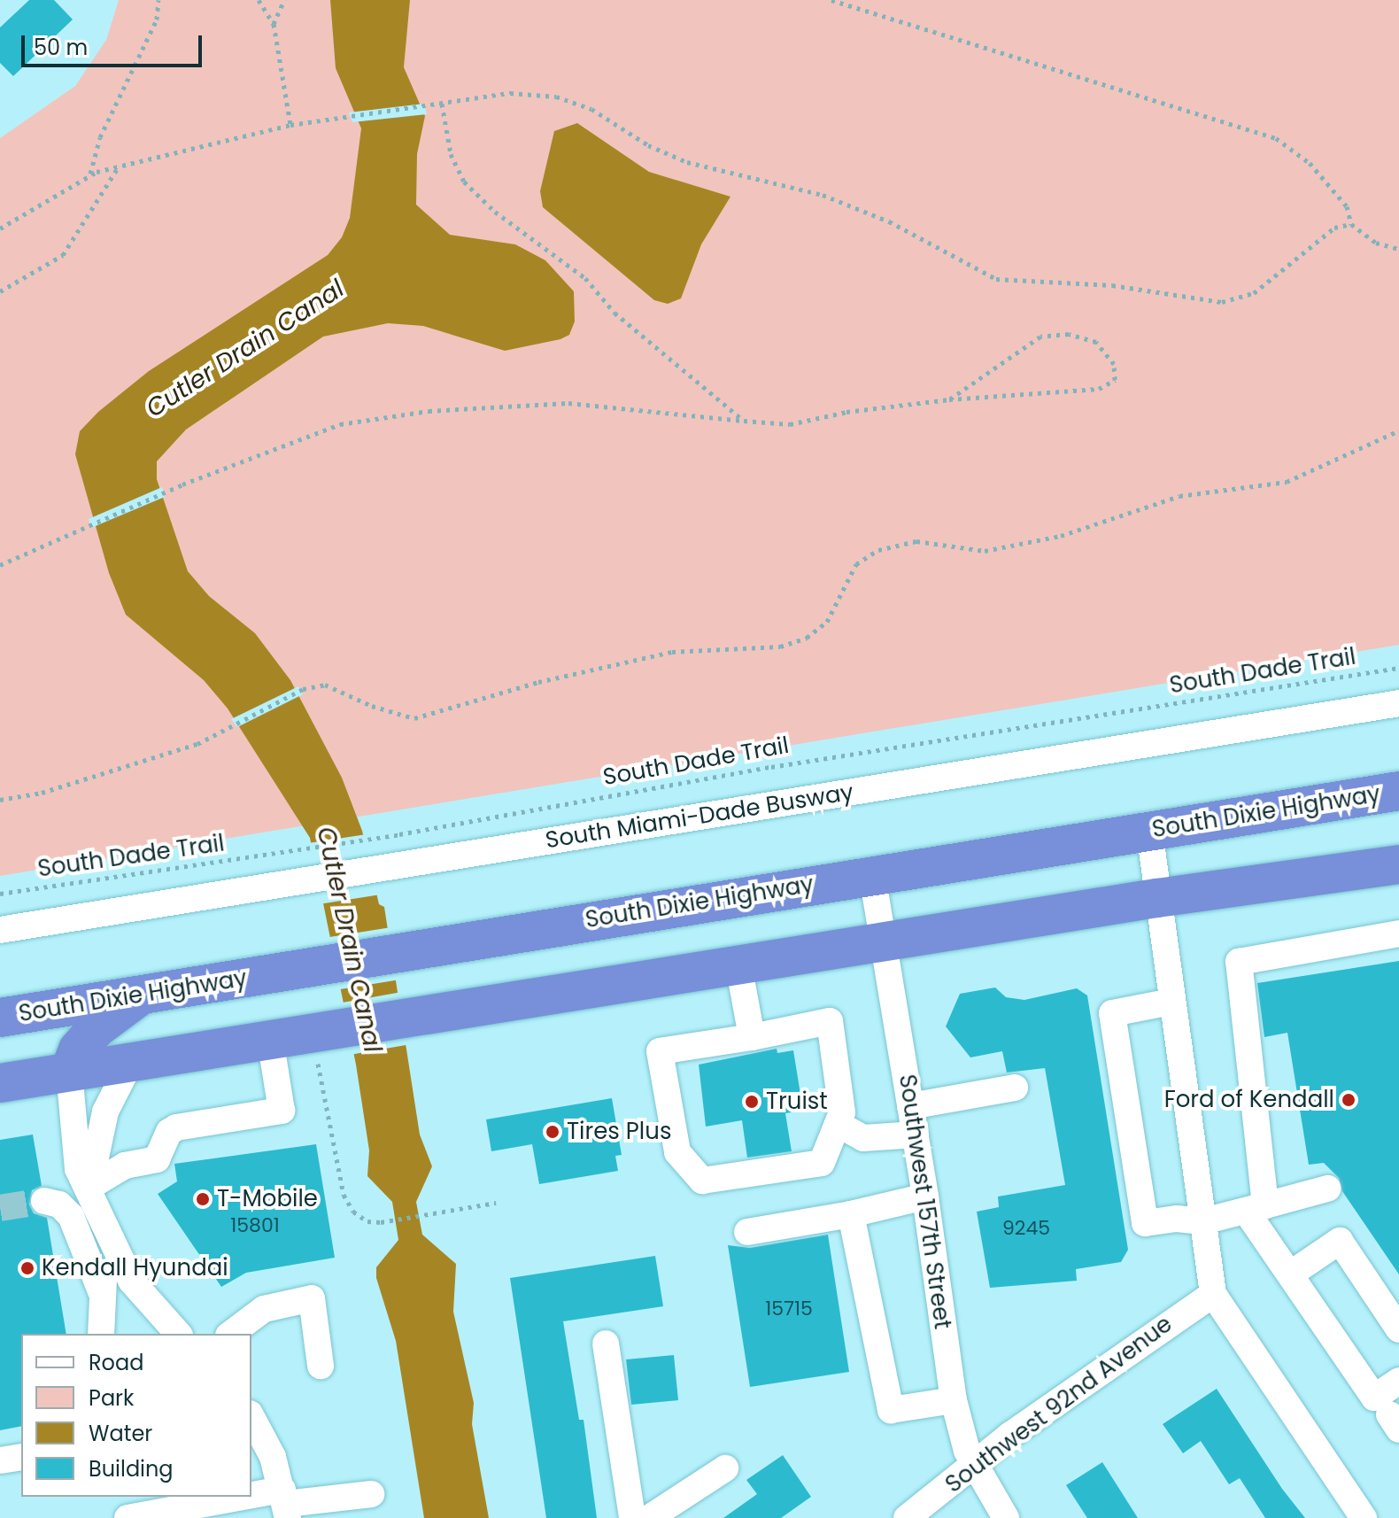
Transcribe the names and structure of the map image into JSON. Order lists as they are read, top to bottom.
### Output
{
  "streets": {
    "highway": ["South Dixie Highway"],
    "street": ["South Miami-Dade Busway", "Southwest 157th Street", "Southwest 92nd Avenue"],
    "path": ["South Dade Trail"]
  },
  "crossings": [
    ["South Dixie Highway", "Southwest 157th Street"],
    ["Southwest 157th Street", "Southwest 92nd Avenue"]
  ],
  "water": ["Cutler Drain Canal"],
  "places": [
    "Ford of Kendall",
    "Truist",
    "Tires Plus",
    "T-Mobile",
    "Kendall Hyundai"
  ],
  "house_numbers": ["15801", "9245", "15715"],
  "legend": [
    "Road",
    "Park",
    "Water",
    "Building"
  ],
  "scale_bar": "50 m"
}
